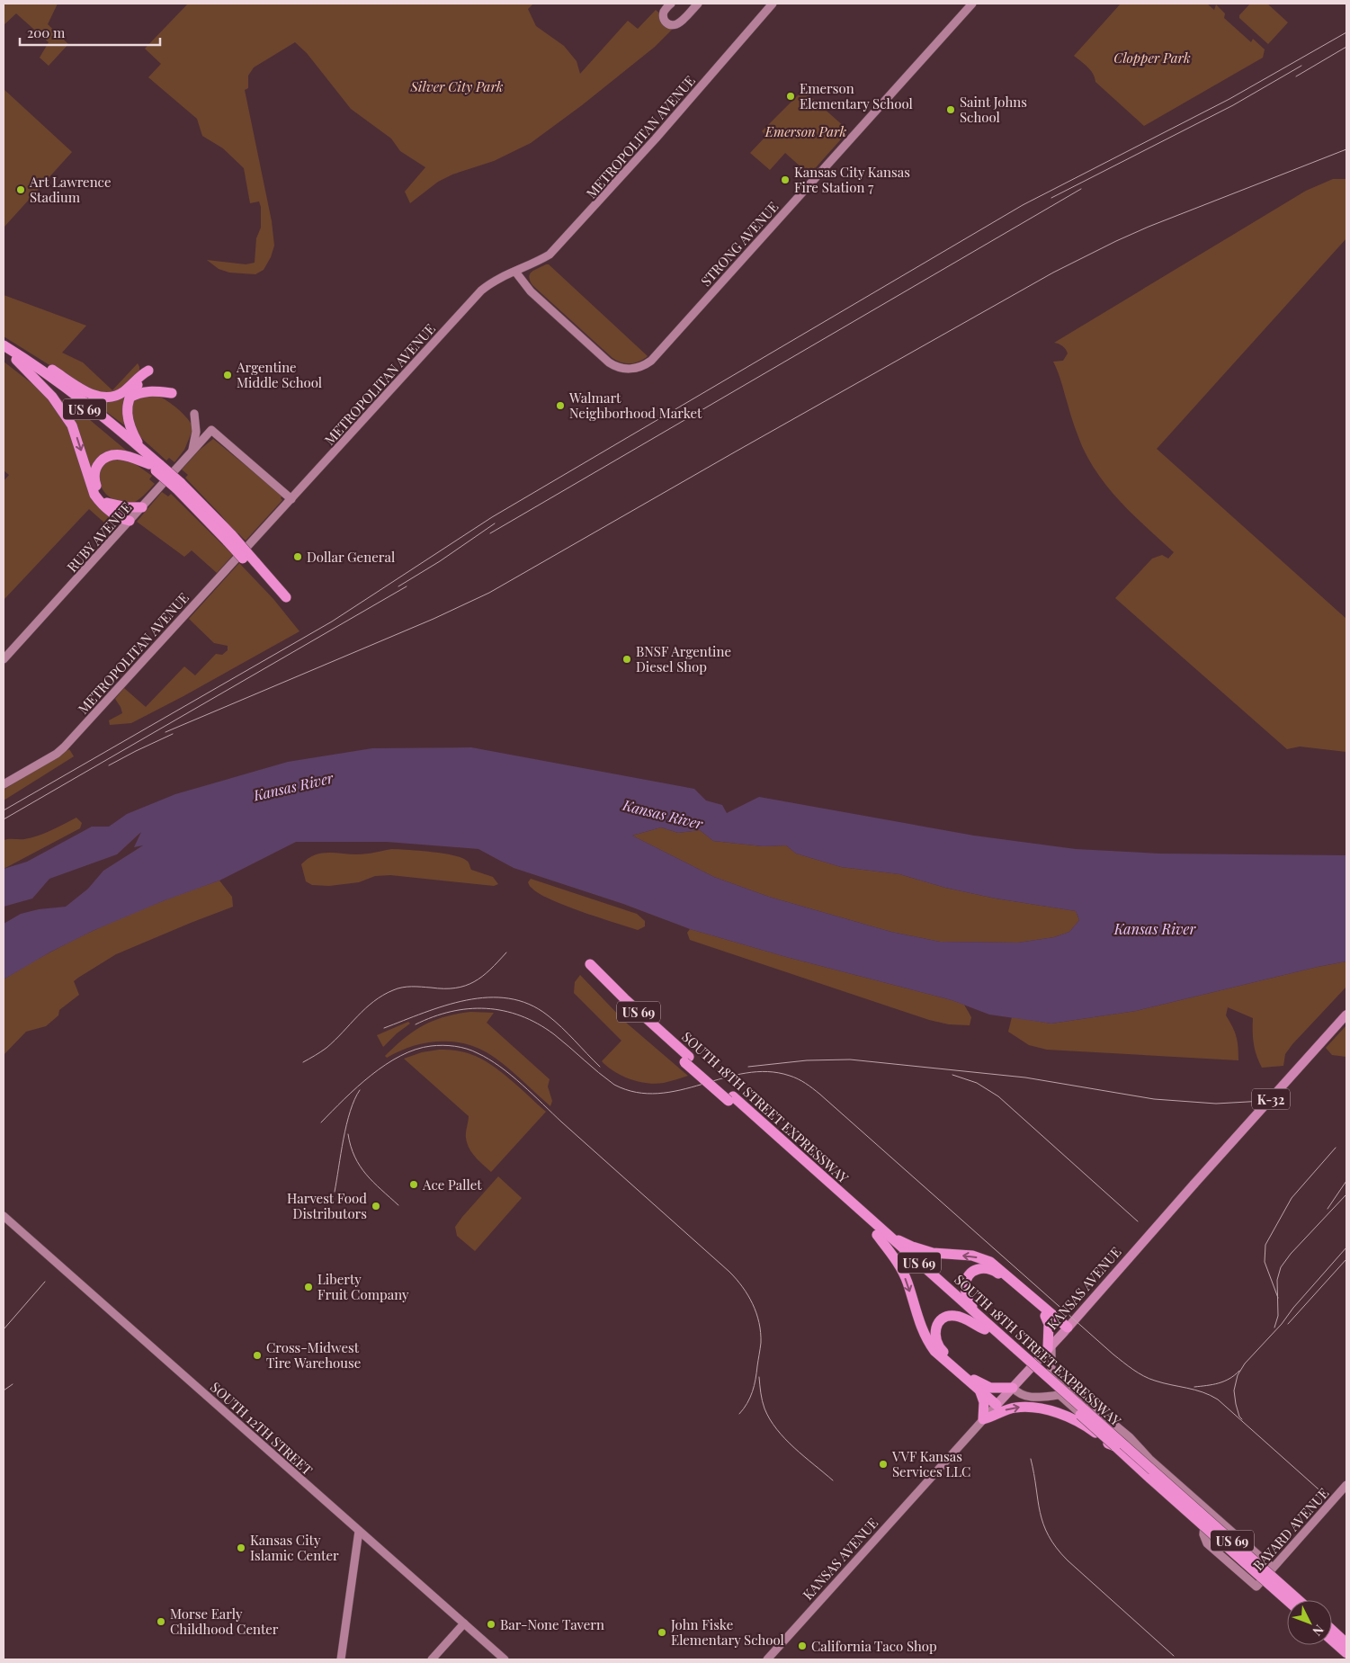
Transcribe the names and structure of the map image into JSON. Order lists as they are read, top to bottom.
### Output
{
  "streets": {
    "highway": ["US 69", "SOUTH 18TH STREET EXPRESSWAY"],
    "main road": ["K-32", "KANSAS AVENUE"],
    "street": [
      "METROPOLITAN AVENUE",
      "STRONG AVENUE",
      "RUBY AVENUE",
      "SOUTH 12TH STREET",
      "BAYARD AVENUE"
    ]
  },
  "crossings": [
    ["METROPOLITAN AVENUE", "STRONG AVENUE"],
    ["METROPOLITAN AVENUE", "RUBY AVENUE"],
    ["KANSAS AVENUE", "BAYARD AVENUE"]
  ],
  "water": ["Kansas River"],
  "parks": ["Clopper Park", "Silver City Park", "Emerson Park"],
  "places": [
    "Emerson Elementary School",
    "Saint Johns School",
    "Kansas City Kansas Fire Station 7",
    "Art Lawrence Stadium",
    "Argentine Middle School",
    "Walmart Neighborhood Market",
    "Dollar General",
    "BNSF Argentine Diesel Shop",
    "Ace Pallet",
    "Harvest Food Distributors",
    "Liberty Fruit Company",
    "Cross-Midwest Tire Warehouse",
    "VVF Kansas Services LLC",
    "Kansas City Islamic Center",
    "Morse Early Childhood Center",
    "Bar-None Tavern",
    "John Fiske Elementary School",
    "California Taco Shop"
  ],
  "scale_bar": "200 m",
  "north": "bottom right"
}
